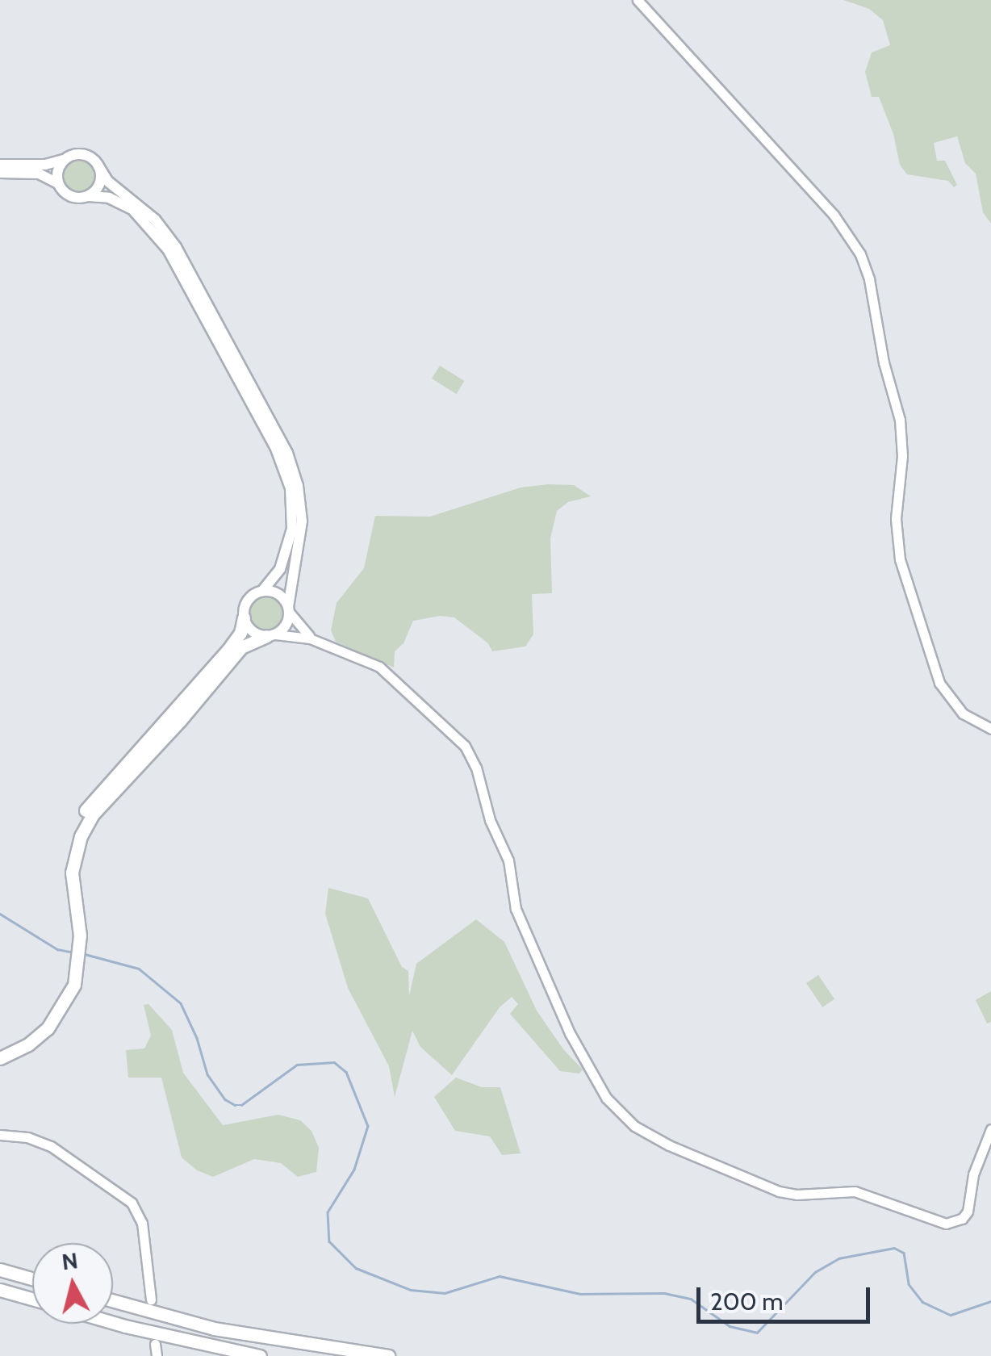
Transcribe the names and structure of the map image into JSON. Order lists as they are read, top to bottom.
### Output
{
  "scale_bar": "200 m",
  "north": "top"
}
